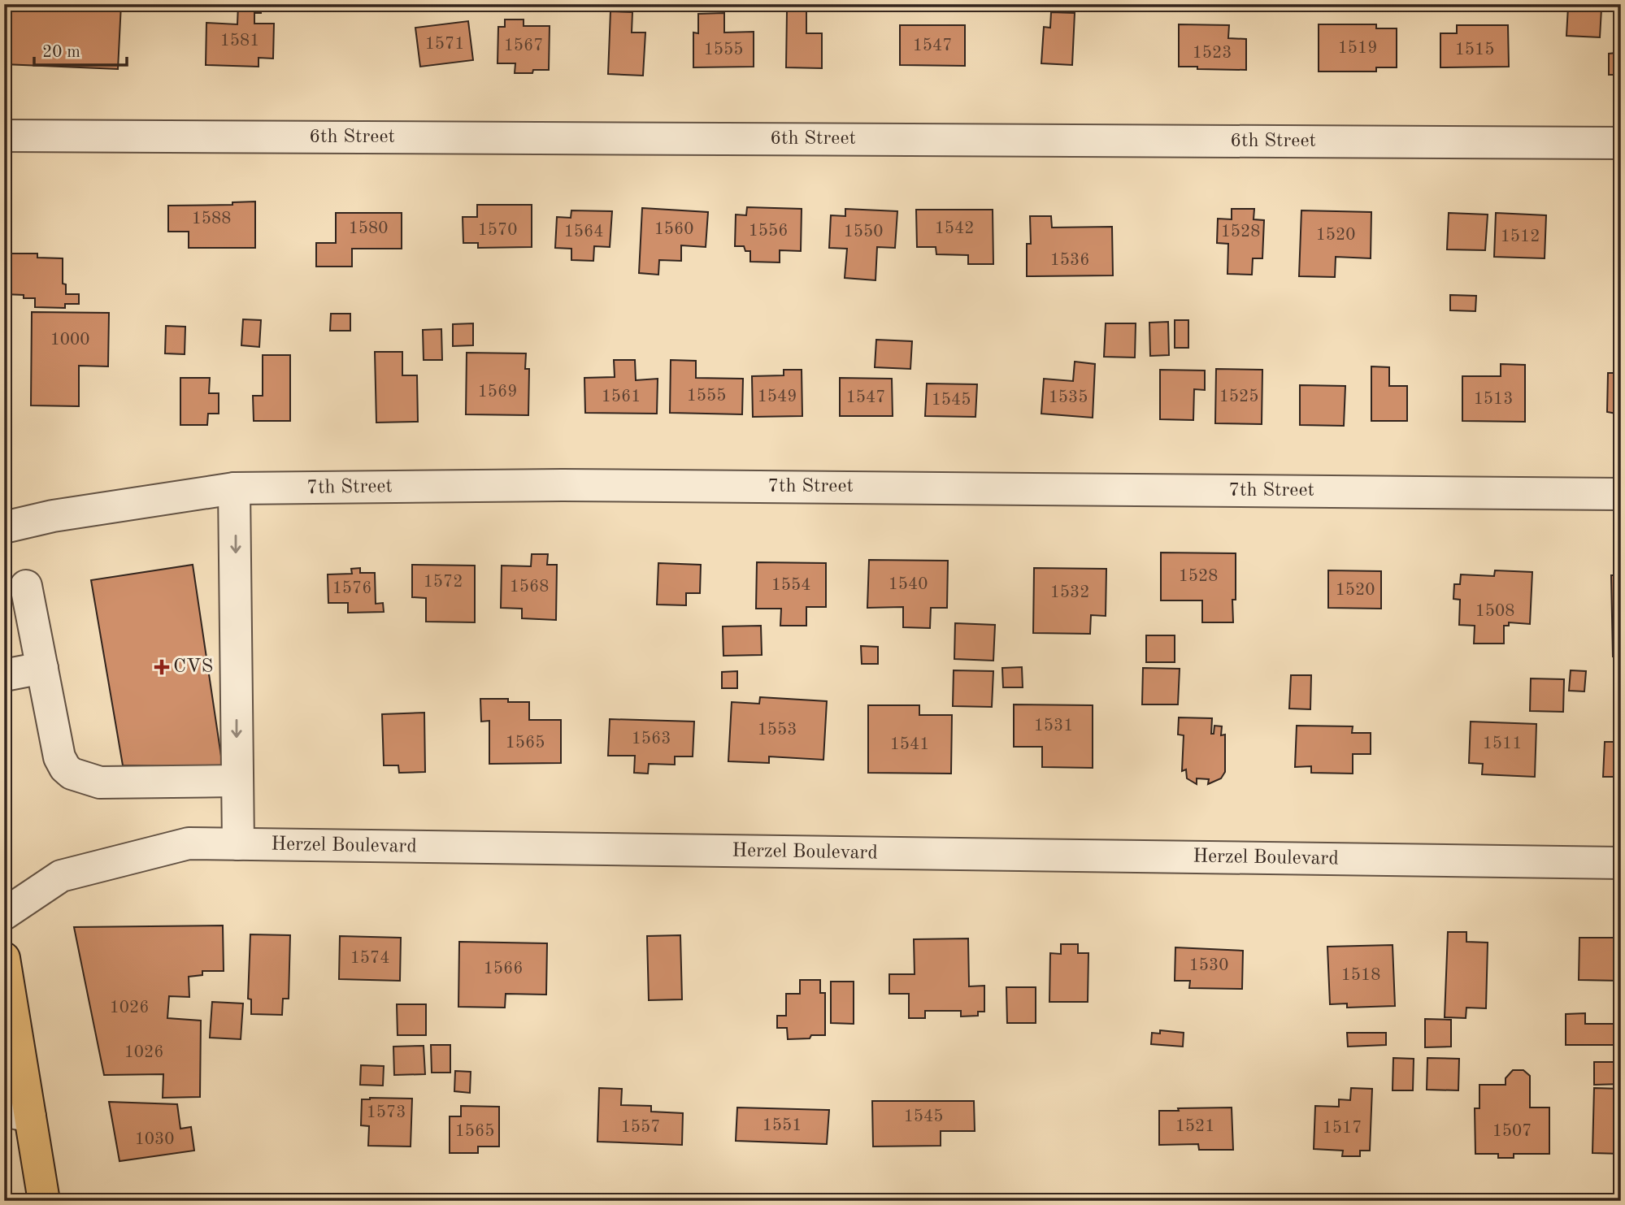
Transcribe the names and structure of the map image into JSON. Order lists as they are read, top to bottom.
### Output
{
  "streets": {
    "street": ["6th Street", "7th Street", "Herzel Boulevard"]
  },
  "places": {
    "health": ["CVS"]
  },
  "house_numbers": [
    "1581",
    "1571",
    "1567",
    "1547",
    "1519",
    "1555",
    "1515",
    "1523",
    "1588",
    "1580",
    "1542",
    "1560",
    "1570",
    "1556",
    "1564",
    "1550",
    "1528",
    "1520",
    "1512",
    "1536",
    "1000",
    "1569",
    "1555",
    "1561",
    "1549",
    "1525",
    "1547",
    "1535",
    "1513",
    "1545",
    "1528",
    "1572",
    "1540",
    "1554",
    "1568",
    "1576",
    "1520",
    "1532",
    "1508",
    "1531",
    "1553",
    "1563",
    "1565",
    "1511",
    "1541",
    "1574",
    "1530",
    "1566",
    "1518",
    "1026",
    "1026",
    "1573",
    "1545",
    "1551",
    "1521",
    "1557",
    "1517",
    "1565",
    "1507",
    "1030"
  ],
  "scale_bar": "20 m"
}
